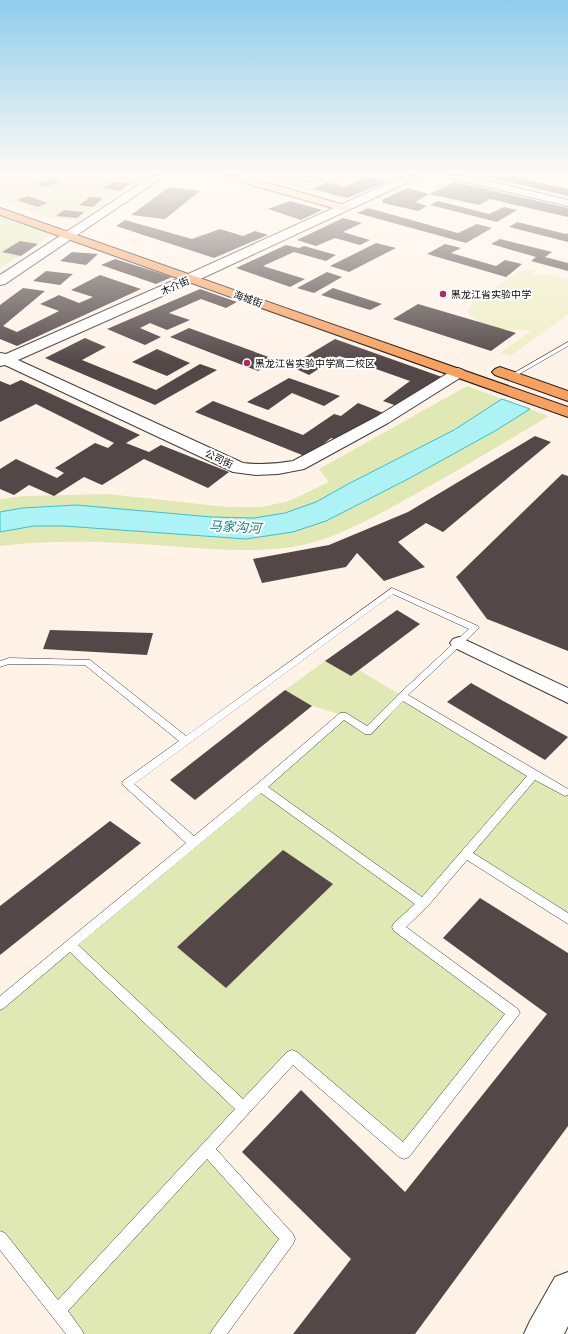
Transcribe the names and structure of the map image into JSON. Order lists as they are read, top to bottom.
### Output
{
  "streets": {
    "main road": ["海城街"],
    "street": ["木介街", "公司街"]
  },
  "crossings": [
    ["木介街", "海城街"],
    ["木介街", "公司街"],
    ["海城街", "公司街"]
  ],
  "water": ["马家沟河"],
  "places": ["黑龙江省实验中学", "黑龙江省实验中学高二校区"]
}
